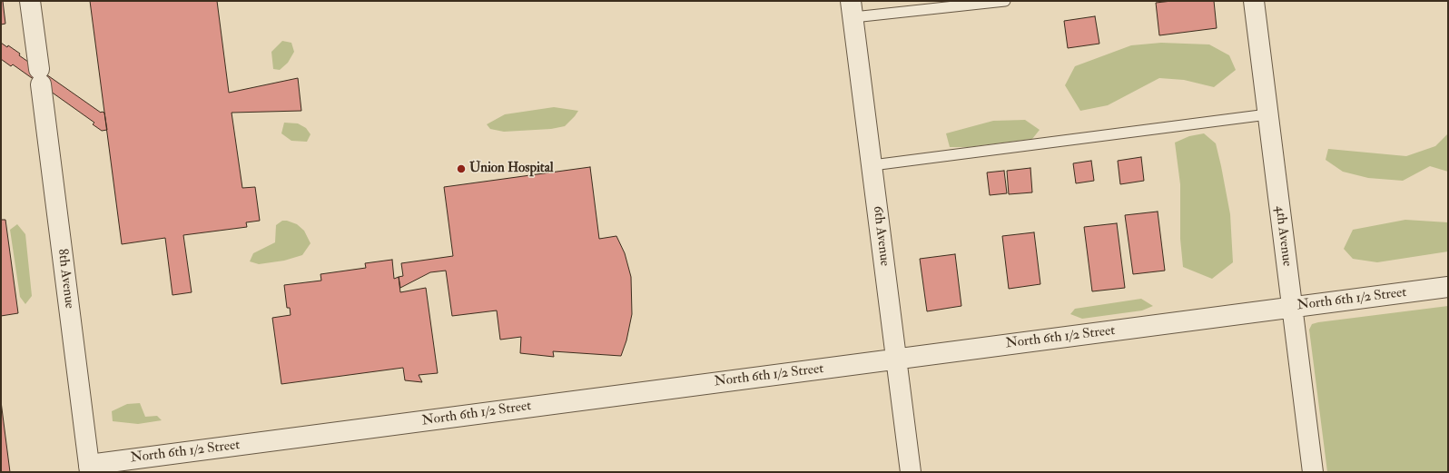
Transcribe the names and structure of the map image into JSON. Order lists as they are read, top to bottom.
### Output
{
  "streets": {
    "street": [
      "6th Avenue",
      "4th Avenue",
      "8th Avenue",
      "North 6th 1/2 Street"
    ]
  },
  "crossings": [
    ["6th Avenue", "North 6th 1/2 Street"],
    ["4th Avenue", "North 6th 1/2 Street"],
    ["8th Avenue", "North 6th 1/2 Street"]
  ],
  "places": ["Union Hospital"]
}
